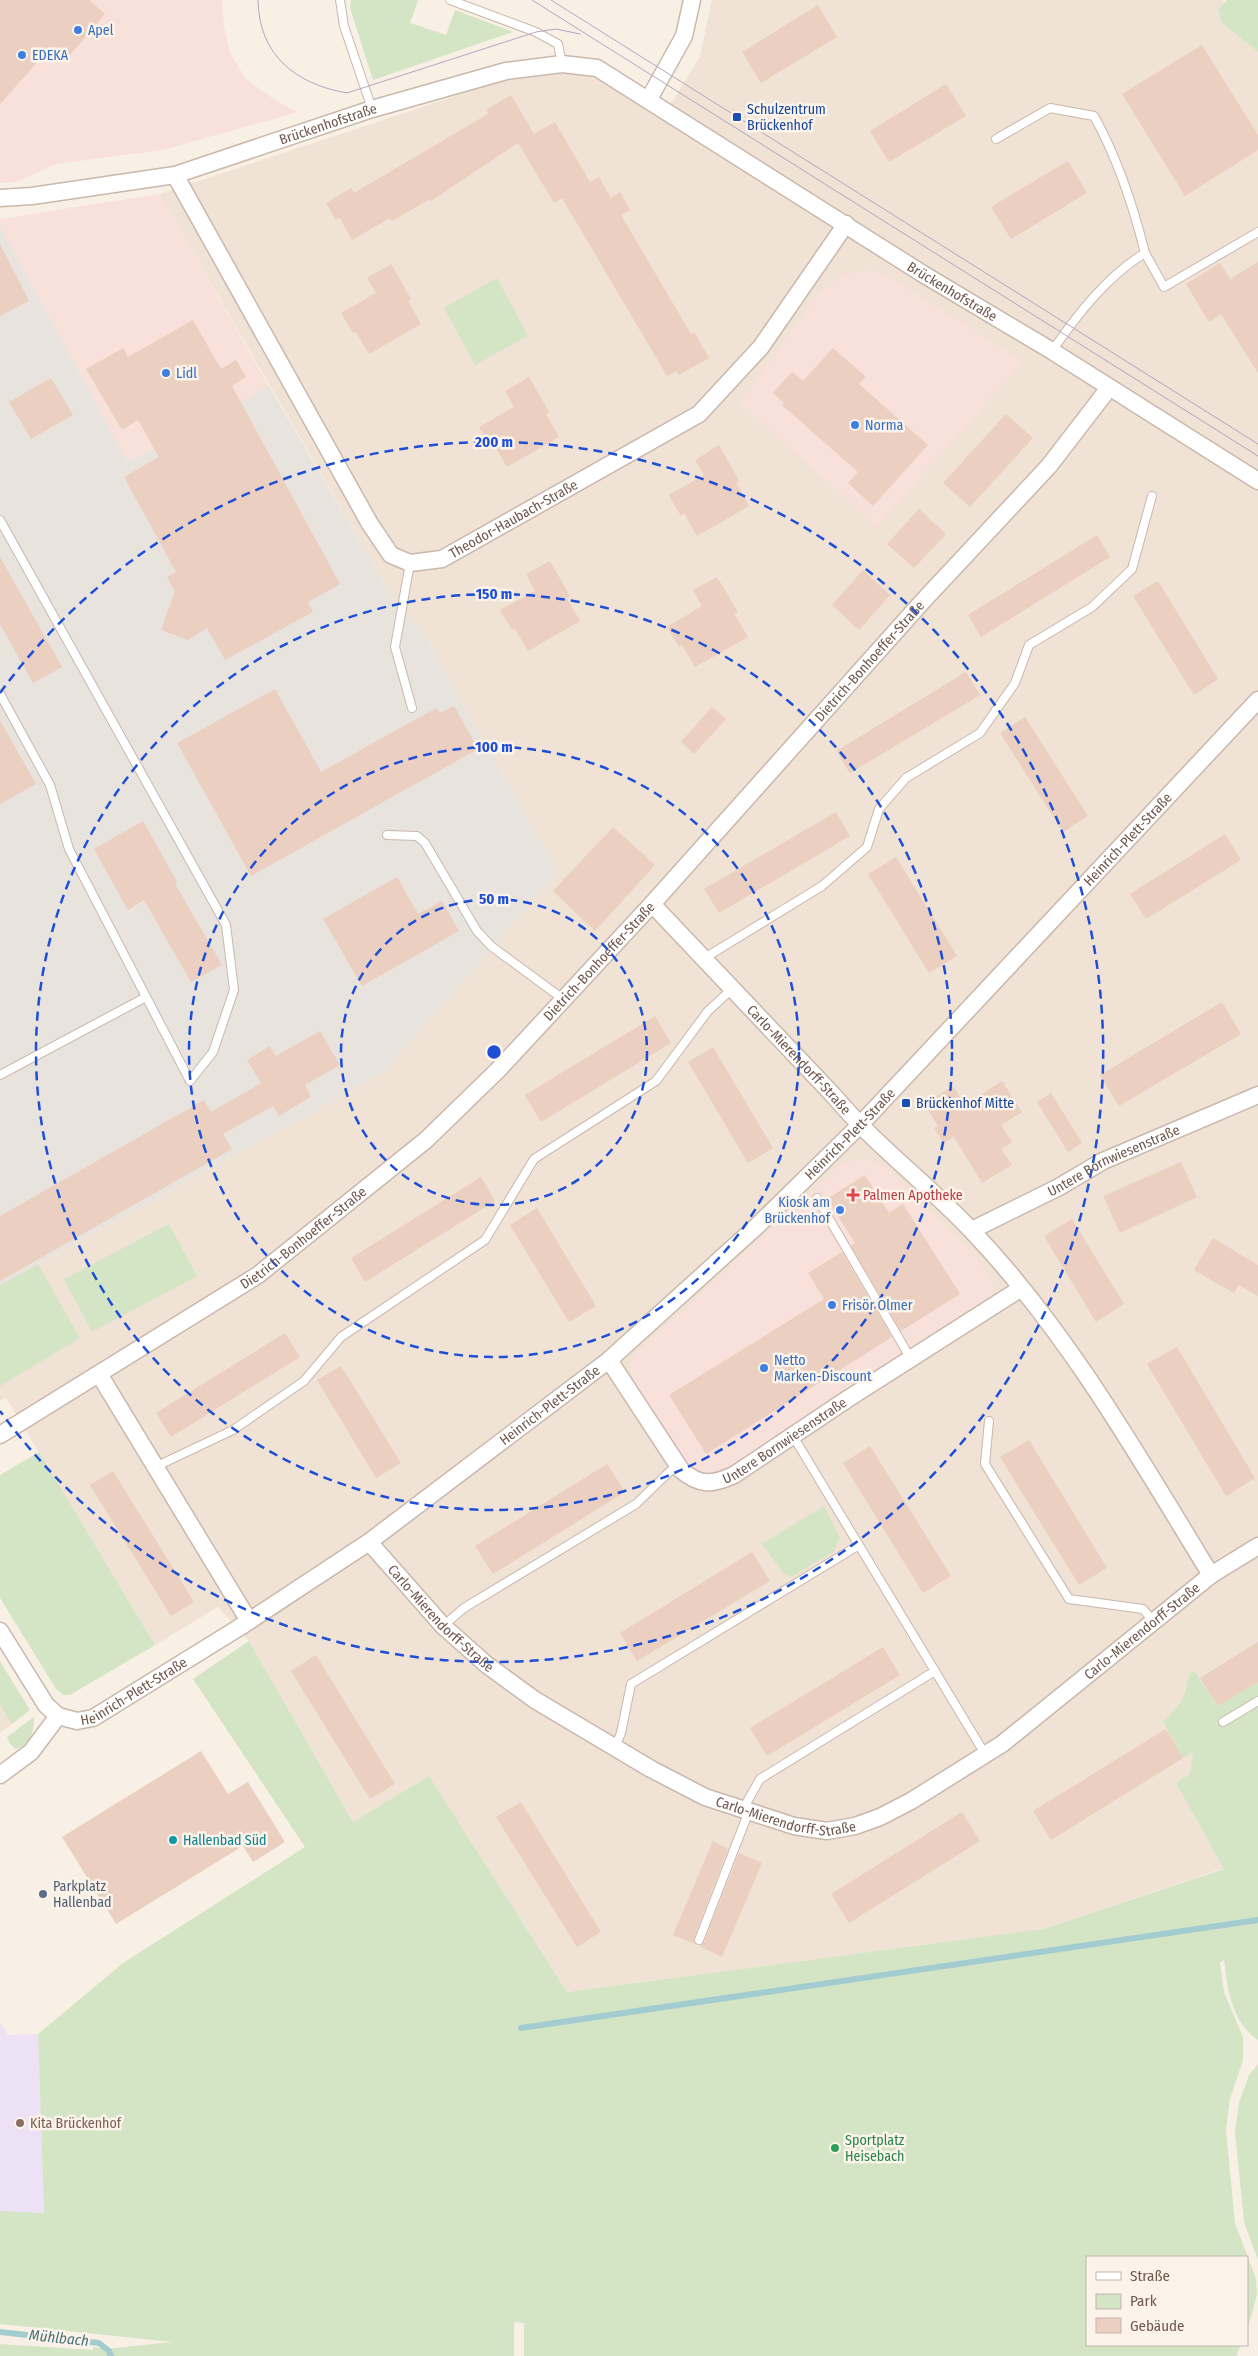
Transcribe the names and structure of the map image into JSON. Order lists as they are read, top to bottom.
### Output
{
  "streets": {
    "street": [
      "Brückenhofstraße",
      "Theodor-Haubach-Straße",
      "Dietrich-Bonhoeffer-Straße",
      "Heinrich-Plett-Straße",
      "Carlo-Mierendorff-Straße",
      "Untere Bornwiesenstraße"
    ]
  },
  "crossings": [
    ["Brückenhofstraße", "Theodor-Haubach-Straße"],
    ["Brückenhofstraße", "Dietrich-Bonhoeffer-Straße"],
    ["Dietrich-Bonhoeffer-Straße", "Carlo-Mierendorff-Straße"],
    ["Heinrich-Plett-Straße", "Carlo-Mierendorff-Straße"],
    ["Heinrich-Plett-Straße", "Untere Bornwiesenstraße"],
    ["Carlo-Mierendorff-Straße", "Untere Bornwiesenstraße"]
  ],
  "water": ["Mühlbach"],
  "places": {
    "other": [
      "Apel",
      "EDEKA",
      "Lidl",
      "Norma",
      "Kiosk am Brückenhof",
      "Frisör Olmer",
      "Netto Marken-Discount",
      "Hallenbad Süd",
      "Parkplatz Hallenbad",
      "Kita Brückenhof",
      "Sportplatz Heisebach"
    ],
    "transit": ["Schulzentrum Brückenhof", "Brückenhof Mitte"],
    "health": ["Palmen Apotheke"]
  },
  "legend": ["Straße", "Park", "Gebäude"],
  "rings": [
    "200 m",
    "150 m",
    "100 m",
    "50 m"
  ]
}
